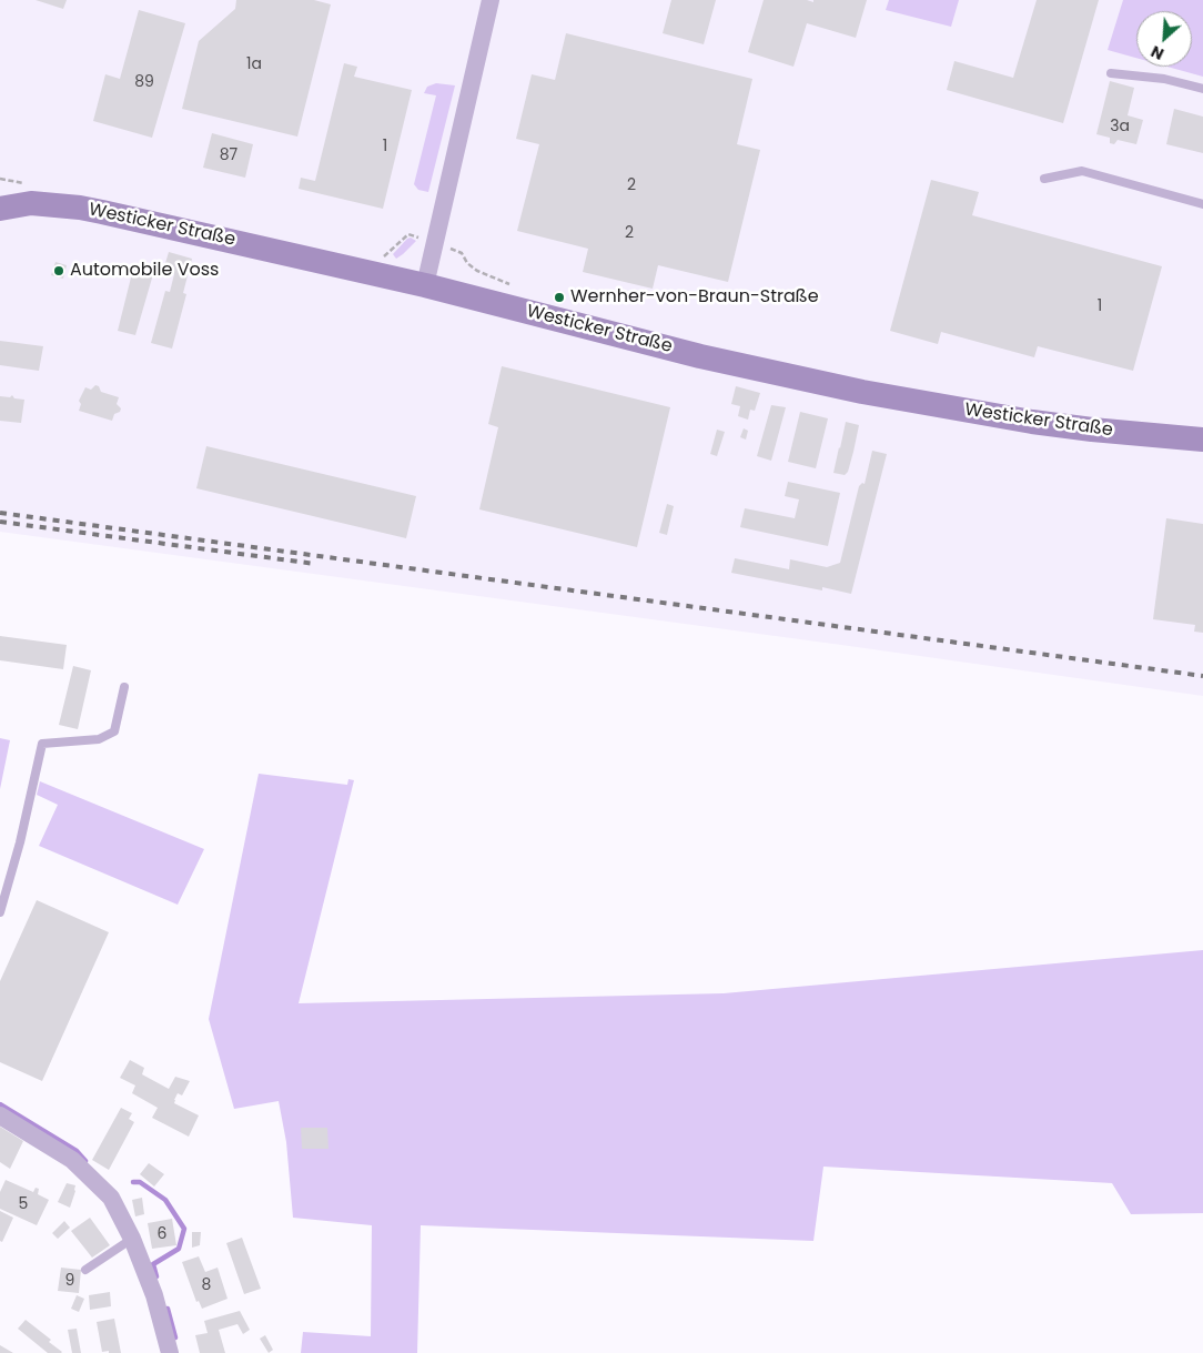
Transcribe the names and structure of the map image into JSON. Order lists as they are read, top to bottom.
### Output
{
  "streets": {
    "main road": ["Westicker Straße"]
  },
  "places": ["Automobile Voss", "Wernher-von-Braun-Straße"],
  "house_numbers": [
    "1a",
    "89",
    "3a",
    "1",
    "87",
    "2",
    "2",
    "1",
    "5",
    "6",
    "9",
    "8"
  ],
  "north": "bottom left"
}
